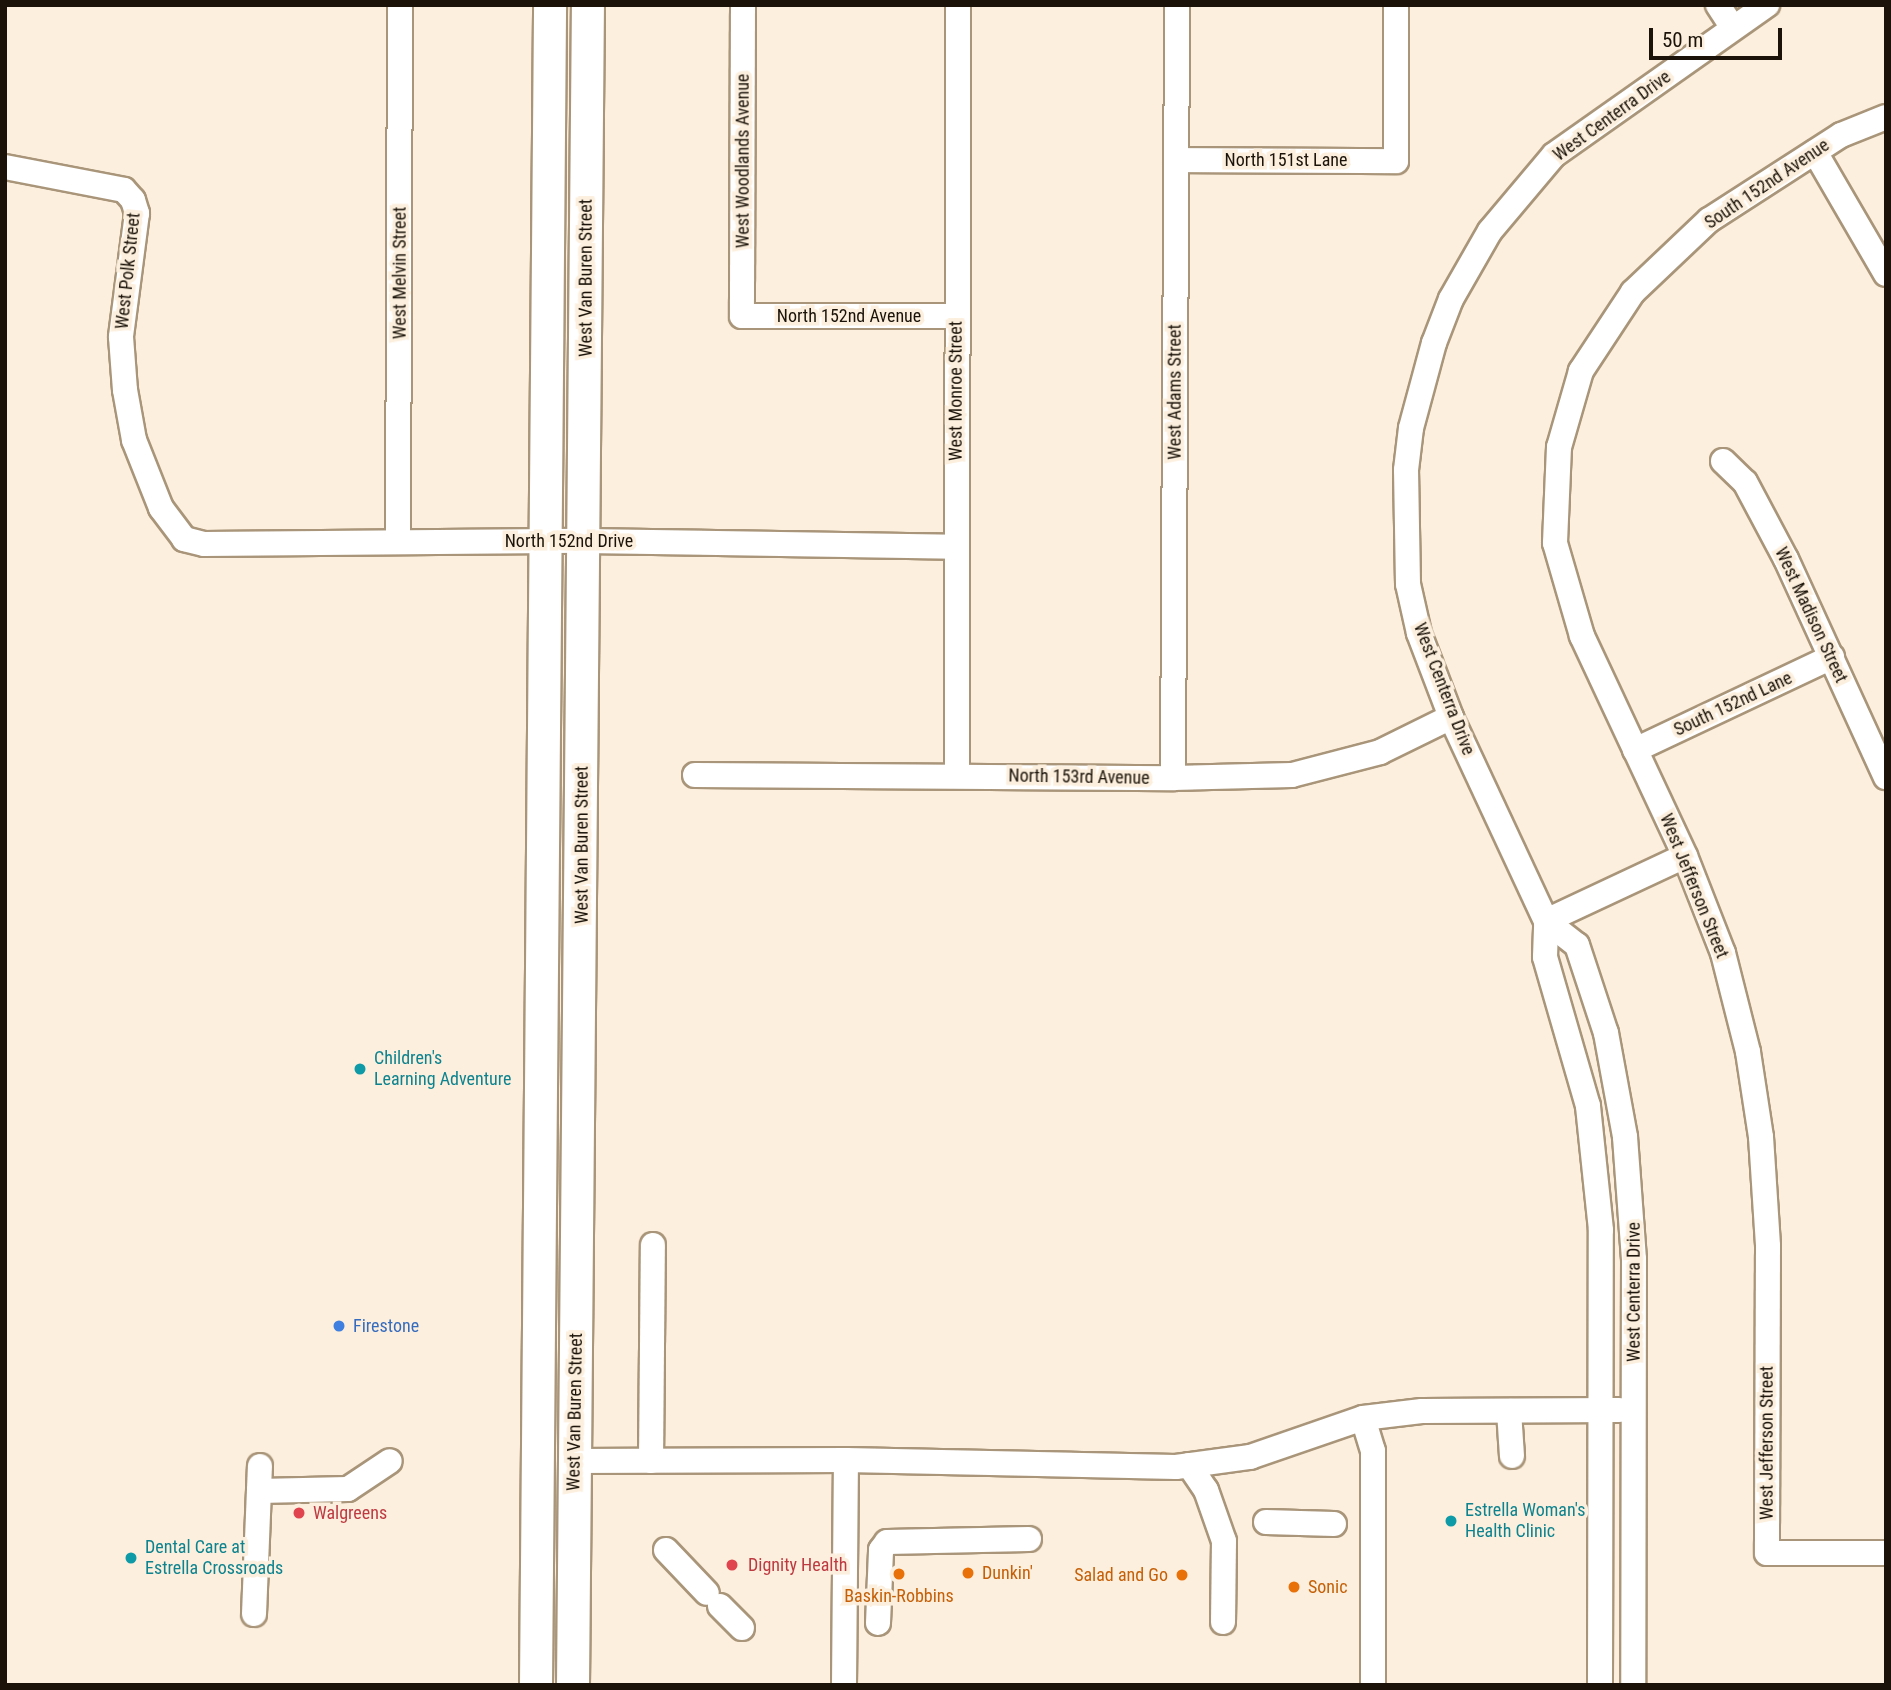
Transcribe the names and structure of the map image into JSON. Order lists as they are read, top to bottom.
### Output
{
  "streets": {
    "main road": ["West Van Buren Street"],
    "street": [
      "West Centerra Drive",
      "North 151st Lane",
      "West Woodlands Avenue",
      "South 152nd Avenue",
      "West Polk Street",
      "West Melvin Street",
      "North 152nd Avenue",
      "West Monroe Street",
      "West Adams Street",
      "North 152nd Drive",
      "West Madison Street",
      "South 152nd Lane",
      "North 153rd Avenue",
      "West Jefferson Street"
    ]
  },
  "crossings": [
    ["West Centerra Drive", "North 153rd Avenue"],
    ["North 151st Lane", "West Adams Street"],
    ["West Woodlands Avenue", "North 152nd Avenue"],
    ["South 152nd Avenue", "West Jefferson Street"],
    ["West Polk Street", "North 152nd Drive"],
    ["West Melvin Street", "North 152nd Drive"],
    ["West Van Buren Street", "North 152nd Drive"],
    ["North 152nd Avenue", "West Monroe Street"],
    ["West Monroe Street", "North 152nd Drive"],
    ["West Monroe Street", "North 153rd Avenue"],
    ["West Adams Street", "North 153rd Avenue"],
    ["West Madison Street", "South 152nd Lane"],
    ["South 152nd Lane", "West Jefferson Street"]
  ],
  "places": [
    "Children's Learning Adventure",
    "Firestone",
    "Walgreens",
    "Estrella Woman's Health Clinic",
    "Dental Care at Estrella Crossroads",
    "Dignity Health",
    "Dunkin'",
    "Baskin-Robbins",
    "Salad and Go",
    "Sonic"
  ],
  "scale_bar": "50 m"
}
